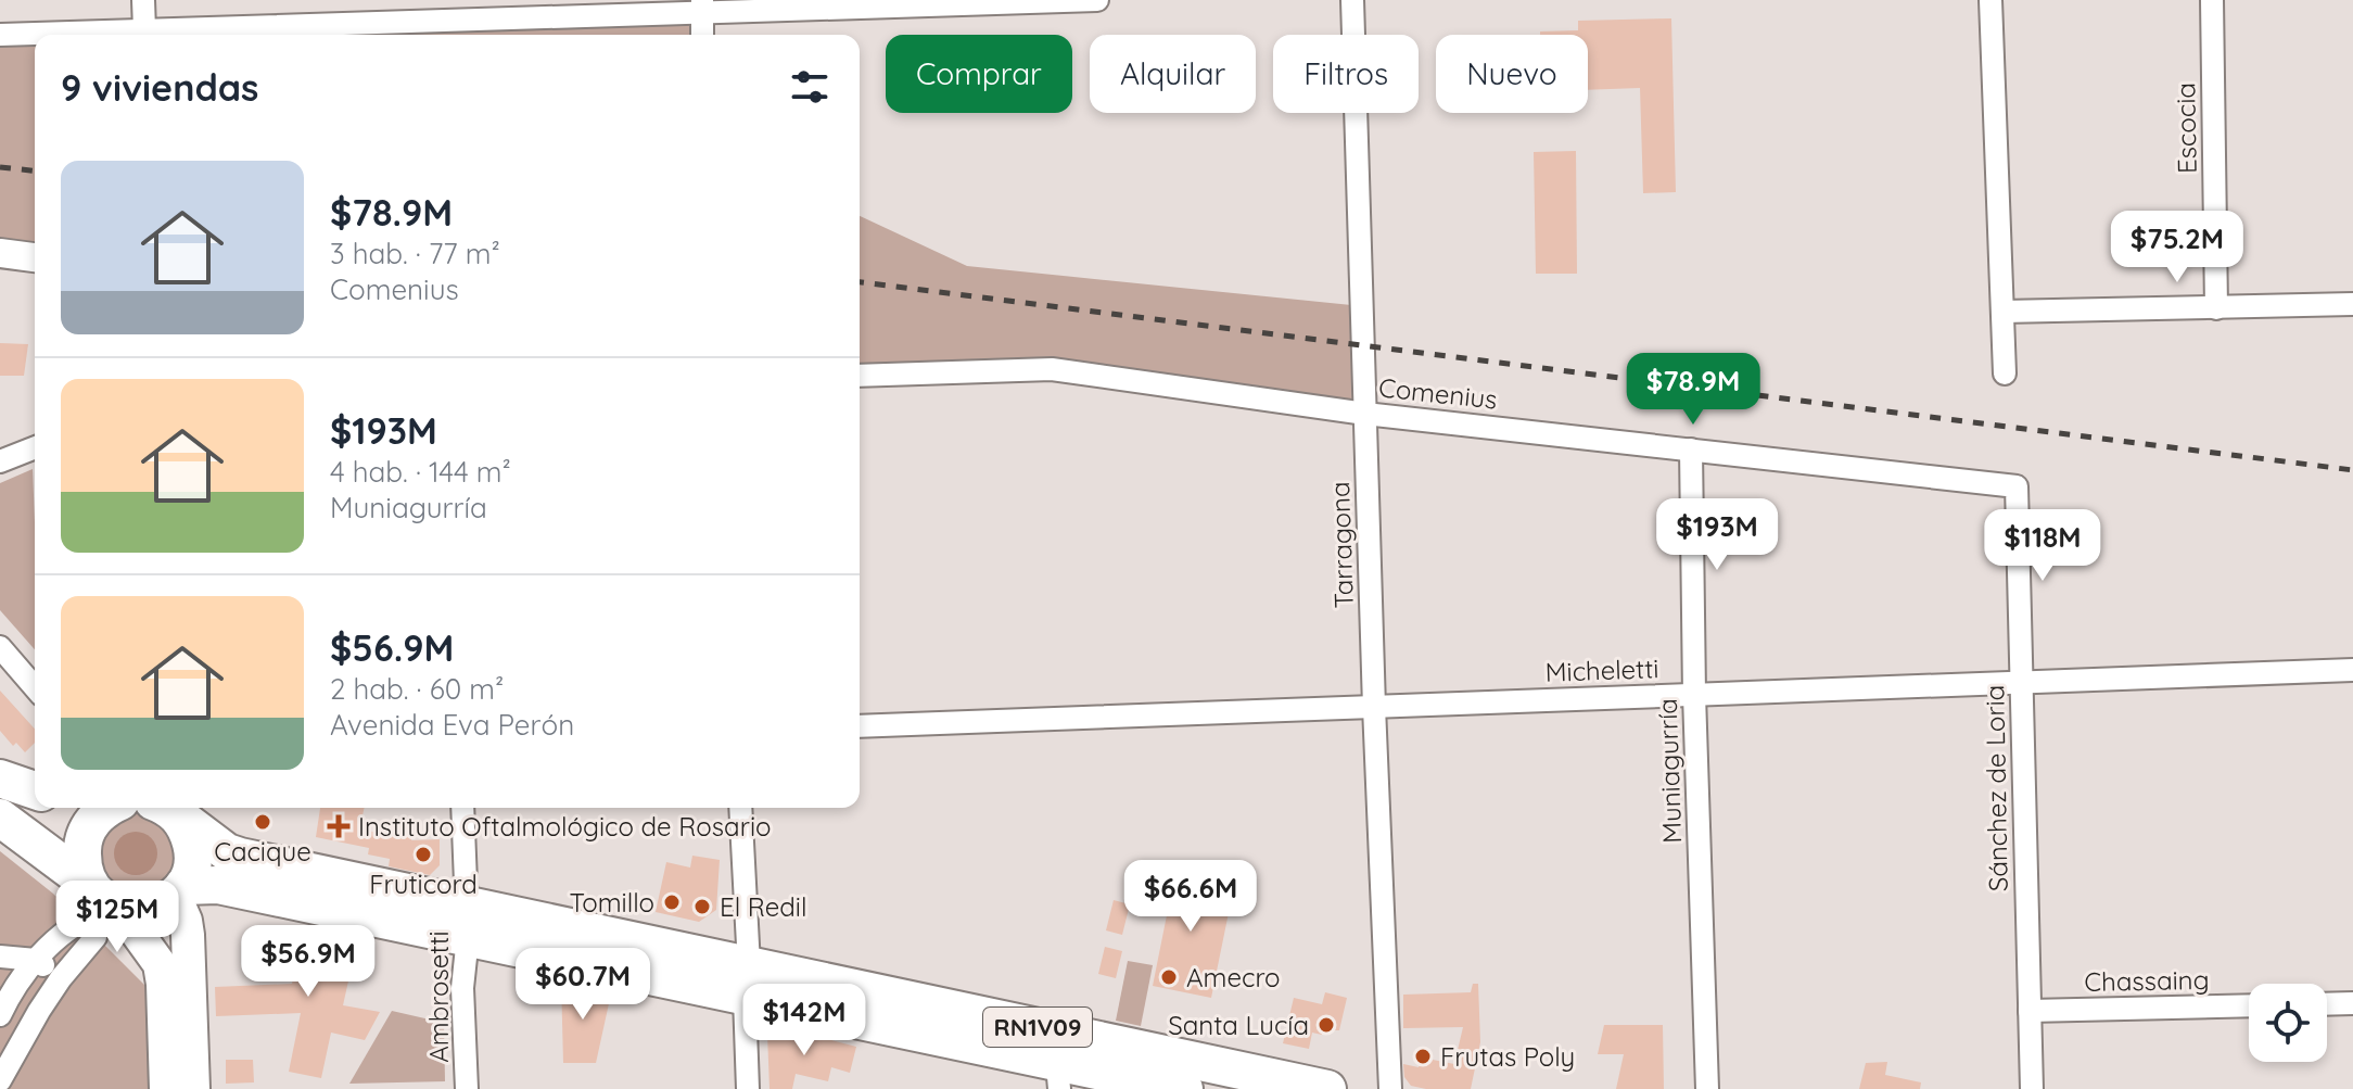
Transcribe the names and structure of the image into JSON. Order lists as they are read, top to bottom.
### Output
{
  "streets": {
    "main road": ["RN1V09"],
    "street": [
      "Escocia",
      "Comenius",
      "Tarragona",
      "Micheletti",
      "Muniagurría",
      "Sánchez de Loria",
      "Chassaing",
      "Ambrosetti"
    ]
  },
  "crossings": [
    ["Comenius", "Tarragona"],
    ["Comenius", "Muniagurría"],
    ["Comenius", "Sánchez de Loria"],
    ["Tarragona", "Micheletti"],
    ["Micheletti", "Muniagurría"],
    ["Micheletti", "Sánchez de Loria"],
    ["Sánchez de Loria", "Chassaing"],
    ["Ambrosetti", "RN1V09"]
  ],
  "places": {
    "other": [
      "Cacique",
      "Fruticord",
      "Tomillo",
      "El Redil",
      "Amecro",
      "Santa Lucía",
      "Frutas Poly"
    ],
    "health": ["Instituto Oftalmológico de Rosario"]
  },
  "page": {
    "chip": [
      "Comprar",
      "Alquilar",
      "Filtros",
      "Nuevo"
    ],
    "heading": "9 viviendas",
    "list": [
      {
        "name": "$78.9M",
        "note": "3 hab. · 77 m² · Comenius"
      },
      {
        "name": "$193M",
        "note": "4 hab. · 144 m² · Muniagurría"
      },
      {
        "name": "$56.9M",
        "note": "2 hab. · 60 m² · Avenida Eva Perón"
      }
    ],
    "price": [
      "$75.2M",
      "$78.9M",
      "$193M",
      "$118M",
      "$66.6M",
      "$125M",
      "$56.9M",
      "$60.7M",
      "$142M"
    ]
  }
}
